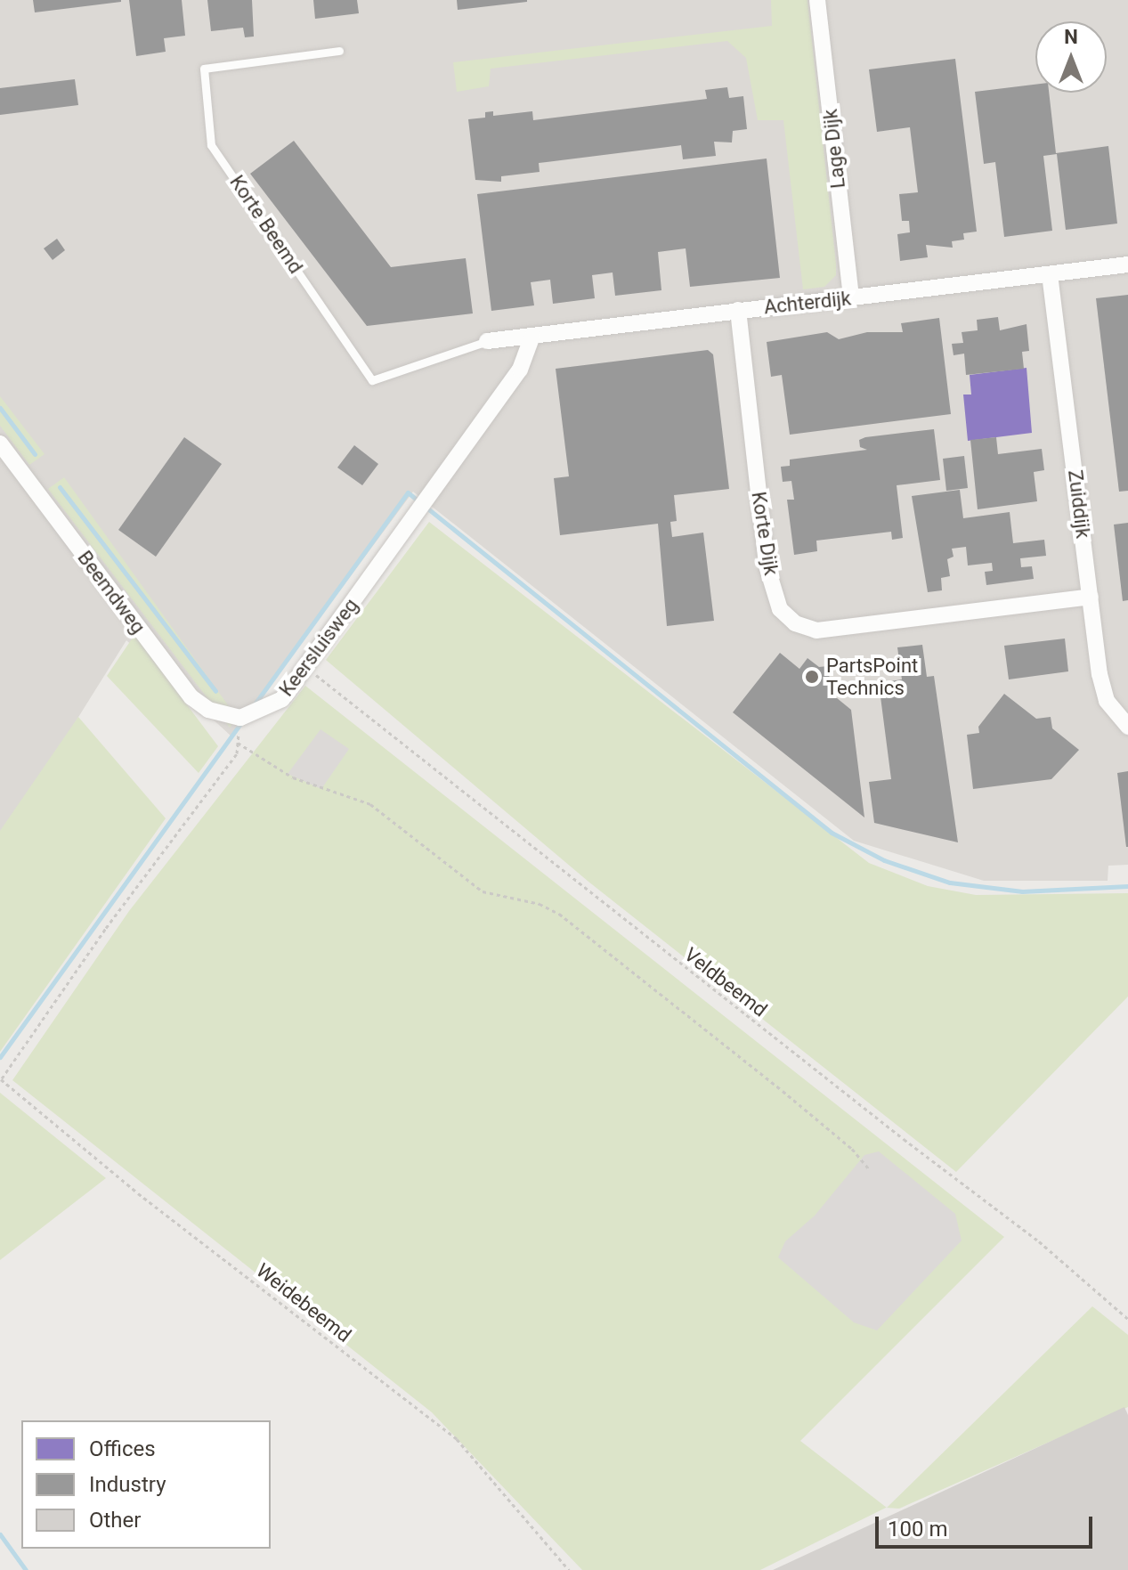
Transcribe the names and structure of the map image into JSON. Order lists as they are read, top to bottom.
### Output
{
  "streets": {
    "street": [
      "Lage Dijk",
      "Achterdijk",
      "Zuiddijk",
      "Korte Dijk",
      "Beemdweg",
      "Keersluisweg"
    ],
    "lane": ["Korte Beemd"],
    "path": ["Veldbeemd", "Weidebeemd"]
  },
  "crossings": [
    ["Lage Dijk", "Achterdijk"],
    ["Korte Beemd", "Achterdijk"],
    ["Achterdijk", "Zuiddijk"],
    ["Achterdijk", "Korte Dijk"],
    ["Achterdijk", "Keersluisweg"],
    ["Zuiddijk", "Korte Dijk"],
    ["Beemdweg", "Keersluisweg"],
    ["Keersluisweg", "Veldbeemd"]
  ],
  "places": ["PartsPoint Technics"],
  "legend": ["Offices", "Industry", "Other"],
  "scale_bar": "100 m",
  "north": "top"
}
